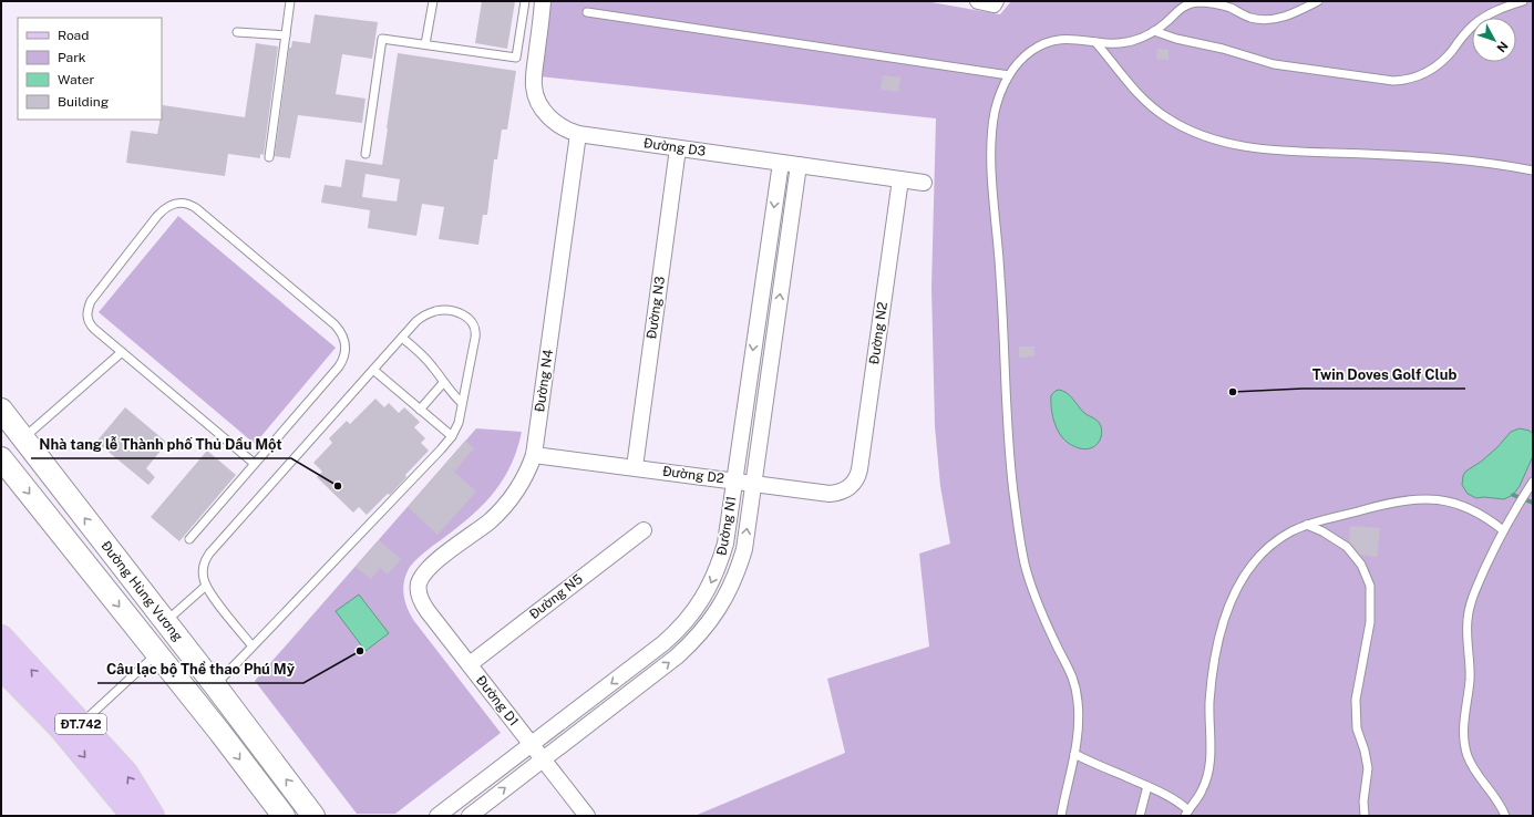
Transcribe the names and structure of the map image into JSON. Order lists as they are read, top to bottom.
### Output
{
  "streets": {
    "main road": ["Đường Hùng Vương", "ĐT.742"],
    "street": [
      "Đường D3",
      "Đường N3",
      "Đường N2",
      "Đường N4",
      "Đường D2",
      "Đường N1",
      "Đường N5",
      "Đường D1"
    ]
  },
  "crossings": [
    ["Đường D3", "Đường N3"],
    ["Đường D3", "Đường N2"],
    ["Đường D3", "Đường N4"],
    ["Đường D3", "Đường N1"],
    ["Đường N3", "Đường D2"],
    ["Đường N2", "Đường D2"],
    ["Đường N4", "Đường D2"],
    ["Đường N4", "Đường D1"],
    ["Đường D2", "Đường N1"],
    ["Đường N1", "Đường D1"],
    ["Đường N5", "Đường D1"]
  ],
  "places": ["Twin Doves Golf Club", "Nhà tang lễ Thành phố Thủ Dầu Một", "Câu lạc bộ Thể thao Phú Mỹ"],
  "legend": [
    "Road",
    "Park",
    "Water",
    "Building"
  ],
  "north": "bottom right"
}
